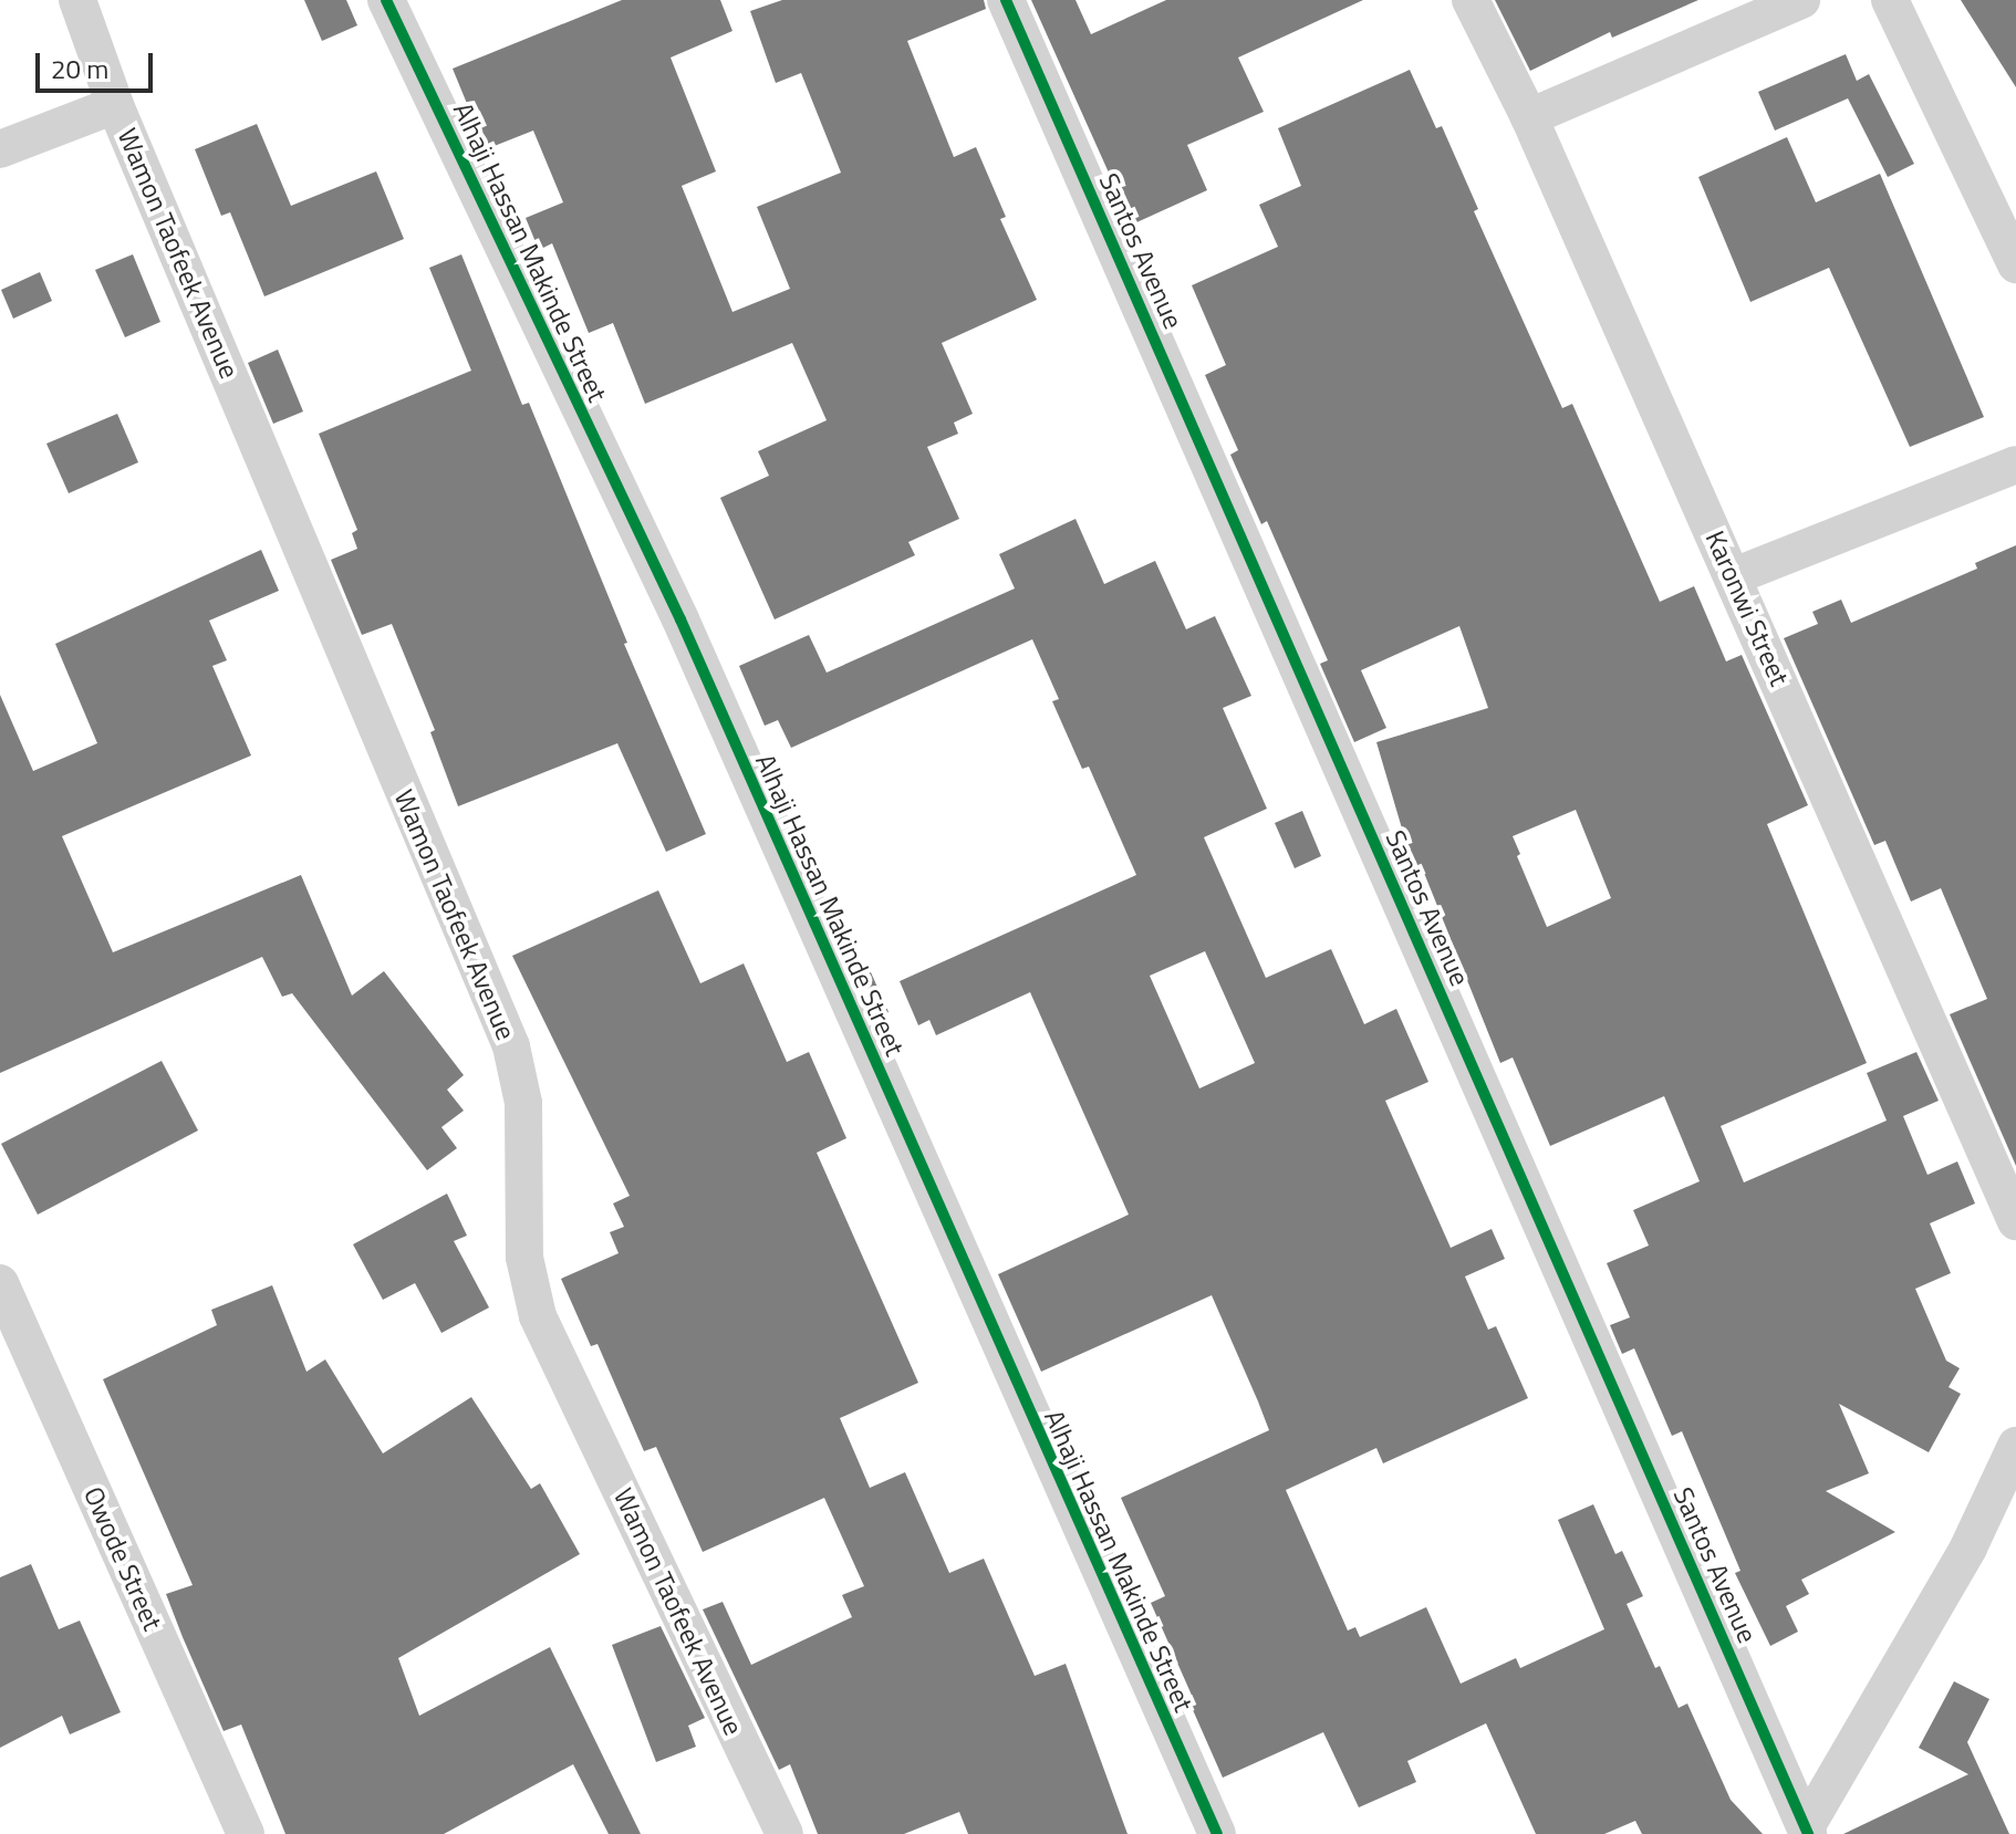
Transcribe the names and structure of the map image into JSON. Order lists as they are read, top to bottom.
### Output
{
  "streets": {
    "street": [
      "Santos Avenue",
      "Alhaji Hassan Makinde Street",
      "Wamon Taofeek Avenue",
      "Karonwi Street",
      "Owode Street"
    ]
  },
  "scale_bar": "20 m"
}
